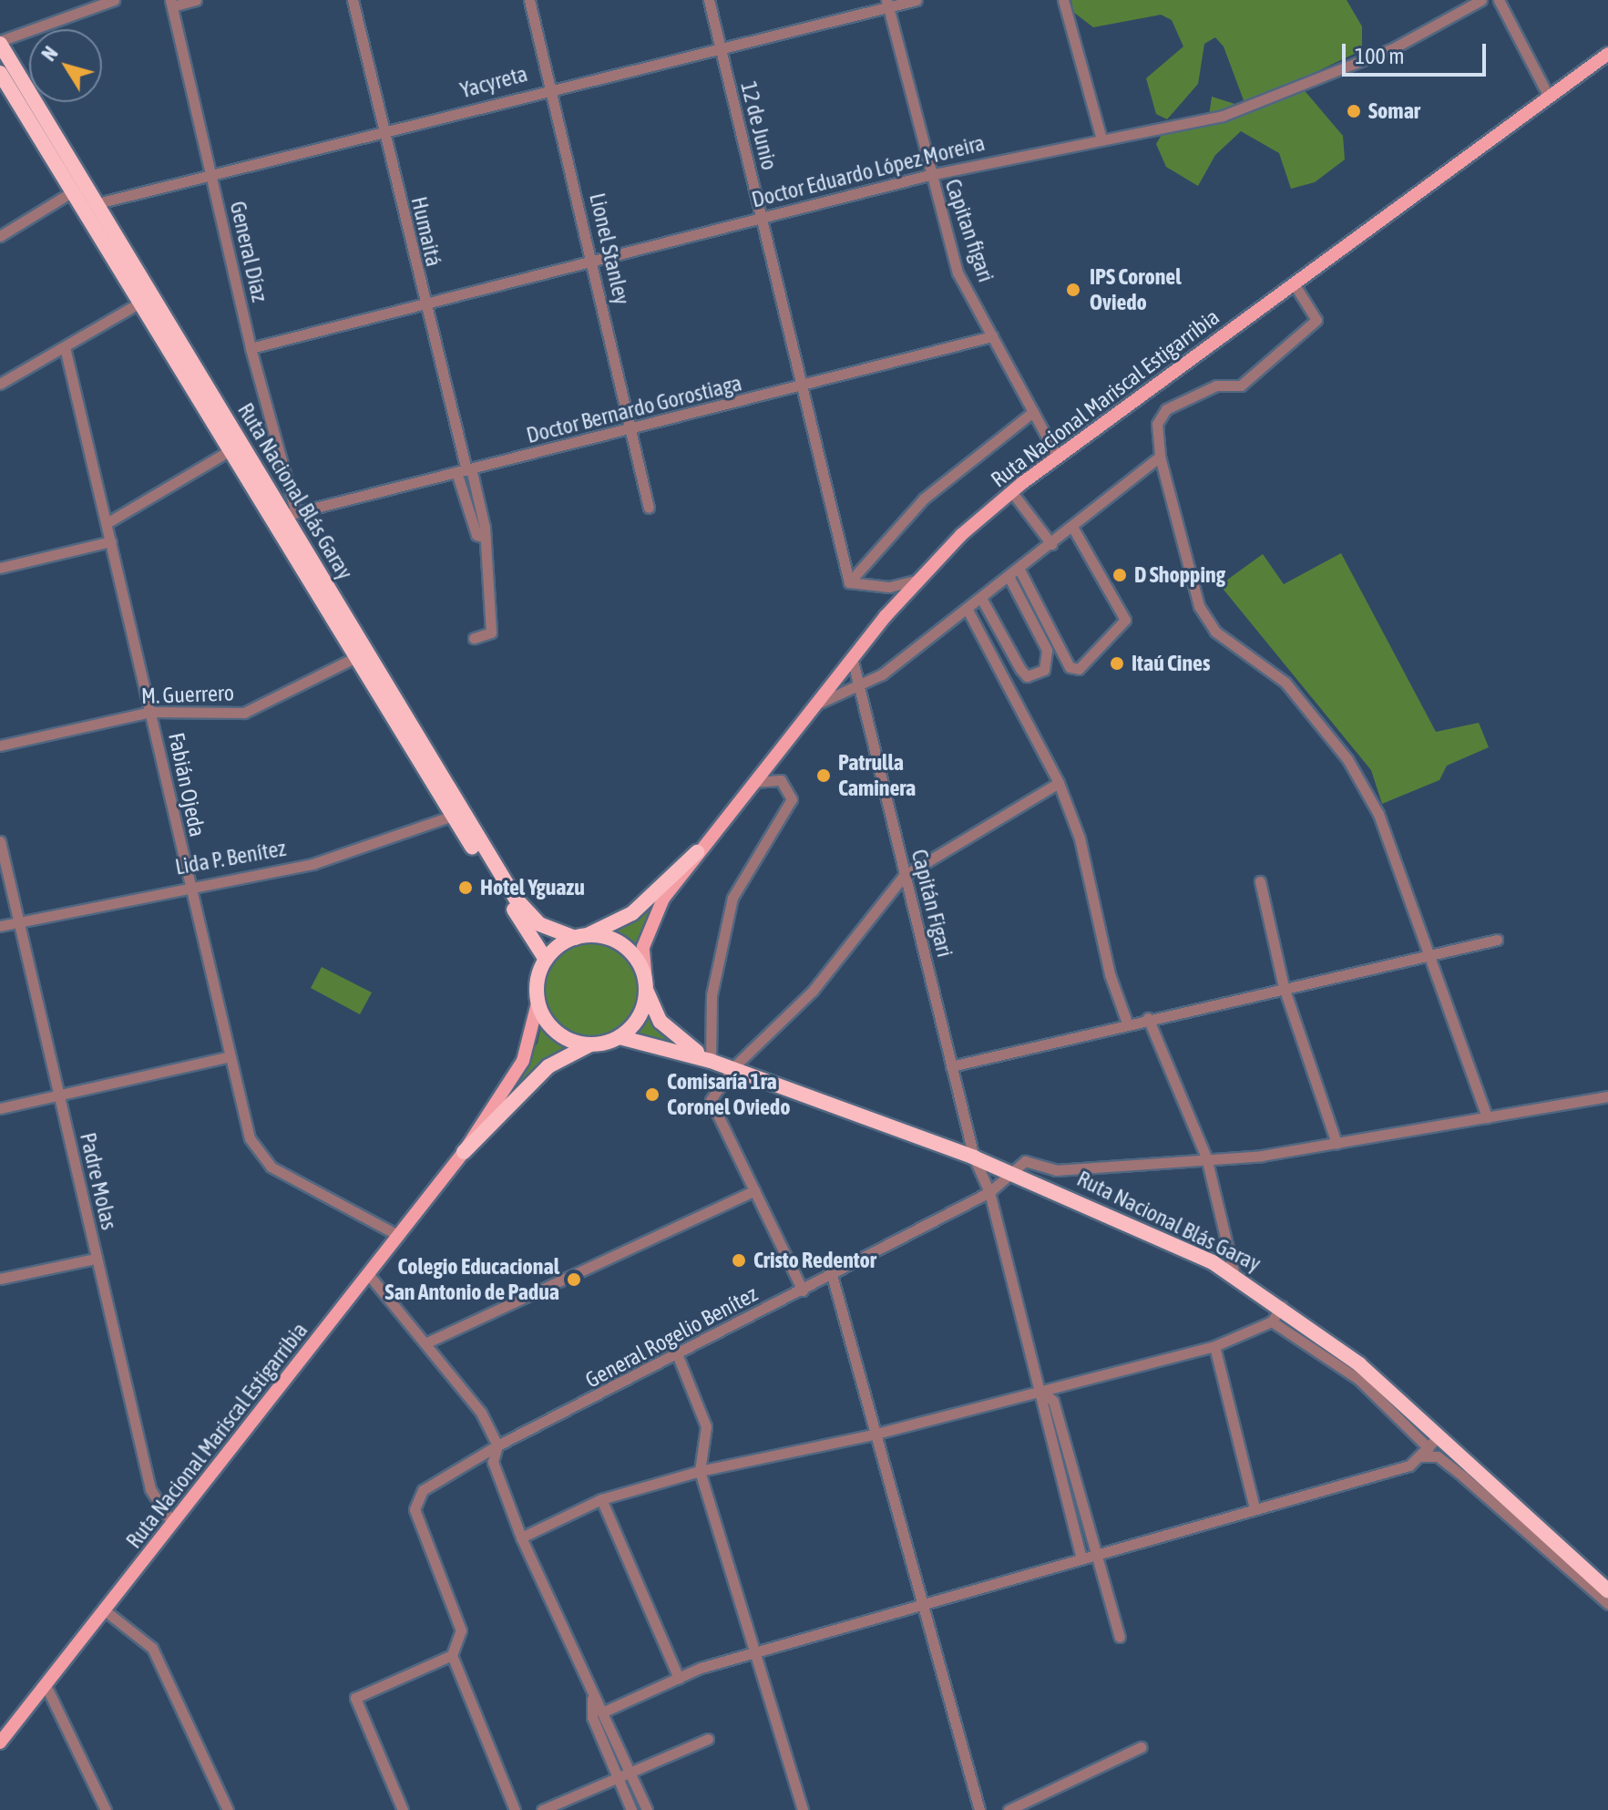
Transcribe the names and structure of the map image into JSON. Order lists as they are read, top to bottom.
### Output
{
  "streets": {
    "highway": ["Ruta Nacional Blás Garay"],
    "main road": ["Ruta Nacional Mariscal Estigarribia"],
    "street": [
      "Yacyreta",
      "12 de Junio",
      "Doctor Eduardo López Moreira",
      "Capitan figari",
      "Humaitá",
      "Lionel Stanley",
      "General Díaz",
      "Doctor Bernardo Gorostiaga",
      "M. Guerrero",
      "Fabián Ojeda",
      "Lida P. Benítez",
      "Capitán Figari",
      "Padre Molas",
      "General Rogelio Benítez"
    ]
  },
  "crossings": [
    ["Yacyreta", "12 de Junio"],
    ["Yacyreta", "Capitan figari"],
    ["Yacyreta", "Humaitá"],
    ["Yacyreta", "Lionel Stanley"],
    ["Yacyreta", "General Díaz"],
    ["Yacyreta", "Ruta Nacional Blás Garay"],
    ["12 de Junio", "Doctor Eduardo López Moreira"],
    ["12 de Junio", "Doctor Bernardo Gorostiaga"],
    ["Doctor Eduardo López Moreira", "Capitan figari"],
    ["Doctor Eduardo López Moreira", "Humaitá"],
    ["Doctor Eduardo López Moreira", "Lionel Stanley"],
    ["Doctor Eduardo López Moreira", "General Díaz"],
    ["Capitan figari", "Ruta Nacional Mariscal Estigarribia"],
    ["Capitan figari", "Doctor Bernardo Gorostiaga"],
    ["Humaitá", "Doctor Bernardo Gorostiaga"],
    ["Lionel Stanley", "Doctor Bernardo Gorostiaga"],
    ["General Díaz", "Doctor Bernardo Gorostiaga"],
    ["General Díaz", "Ruta Nacional Blás Garay"],
    ["Ruta Nacional Mariscal Estigarribia", "Ruta Nacional Blás Garay"],
    ["Ruta Nacional Mariscal Estigarribia", "Fabián Ojeda"],
    ["Ruta Nacional Mariscal Estigarribia", "Capitán Figari"],
    ["Ruta Nacional Mariscal Estigarribia", "Padre Molas"],
    ["Doctor Bernardo Gorostiaga", "Ruta Nacional Blás Garay"],
    ["Ruta Nacional Blás Garay", "M. Guerrero"],
    ["Ruta Nacional Blás Garay", "Lida P. Benítez"],
    ["Ruta Nacional Blás Garay", "Capitán Figari"],
    ["Ruta Nacional Blás Garay", "General Rogelio Benítez"],
    ["M. Guerrero", "Fabián Ojeda"],
    ["Fabián Ojeda", "Lida P. Benítez"],
    ["Lida P. Benítez", "Padre Molas"],
    ["Capitán Figari", "General Rogelio Benítez"]
  ],
  "places": [
    "Somar",
    "IPS Coronel Oviedo",
    "D Shopping",
    "Itaú Cines",
    "Patrulla Caminera",
    "Hotel Yguazu",
    "Comisaría 1ra Coronel Oviedo",
    "Cristo Redentor",
    "Colegio Educacional San Antonio de Padua"
  ],
  "scale_bar": "100 m",
  "north": "top left"
}
